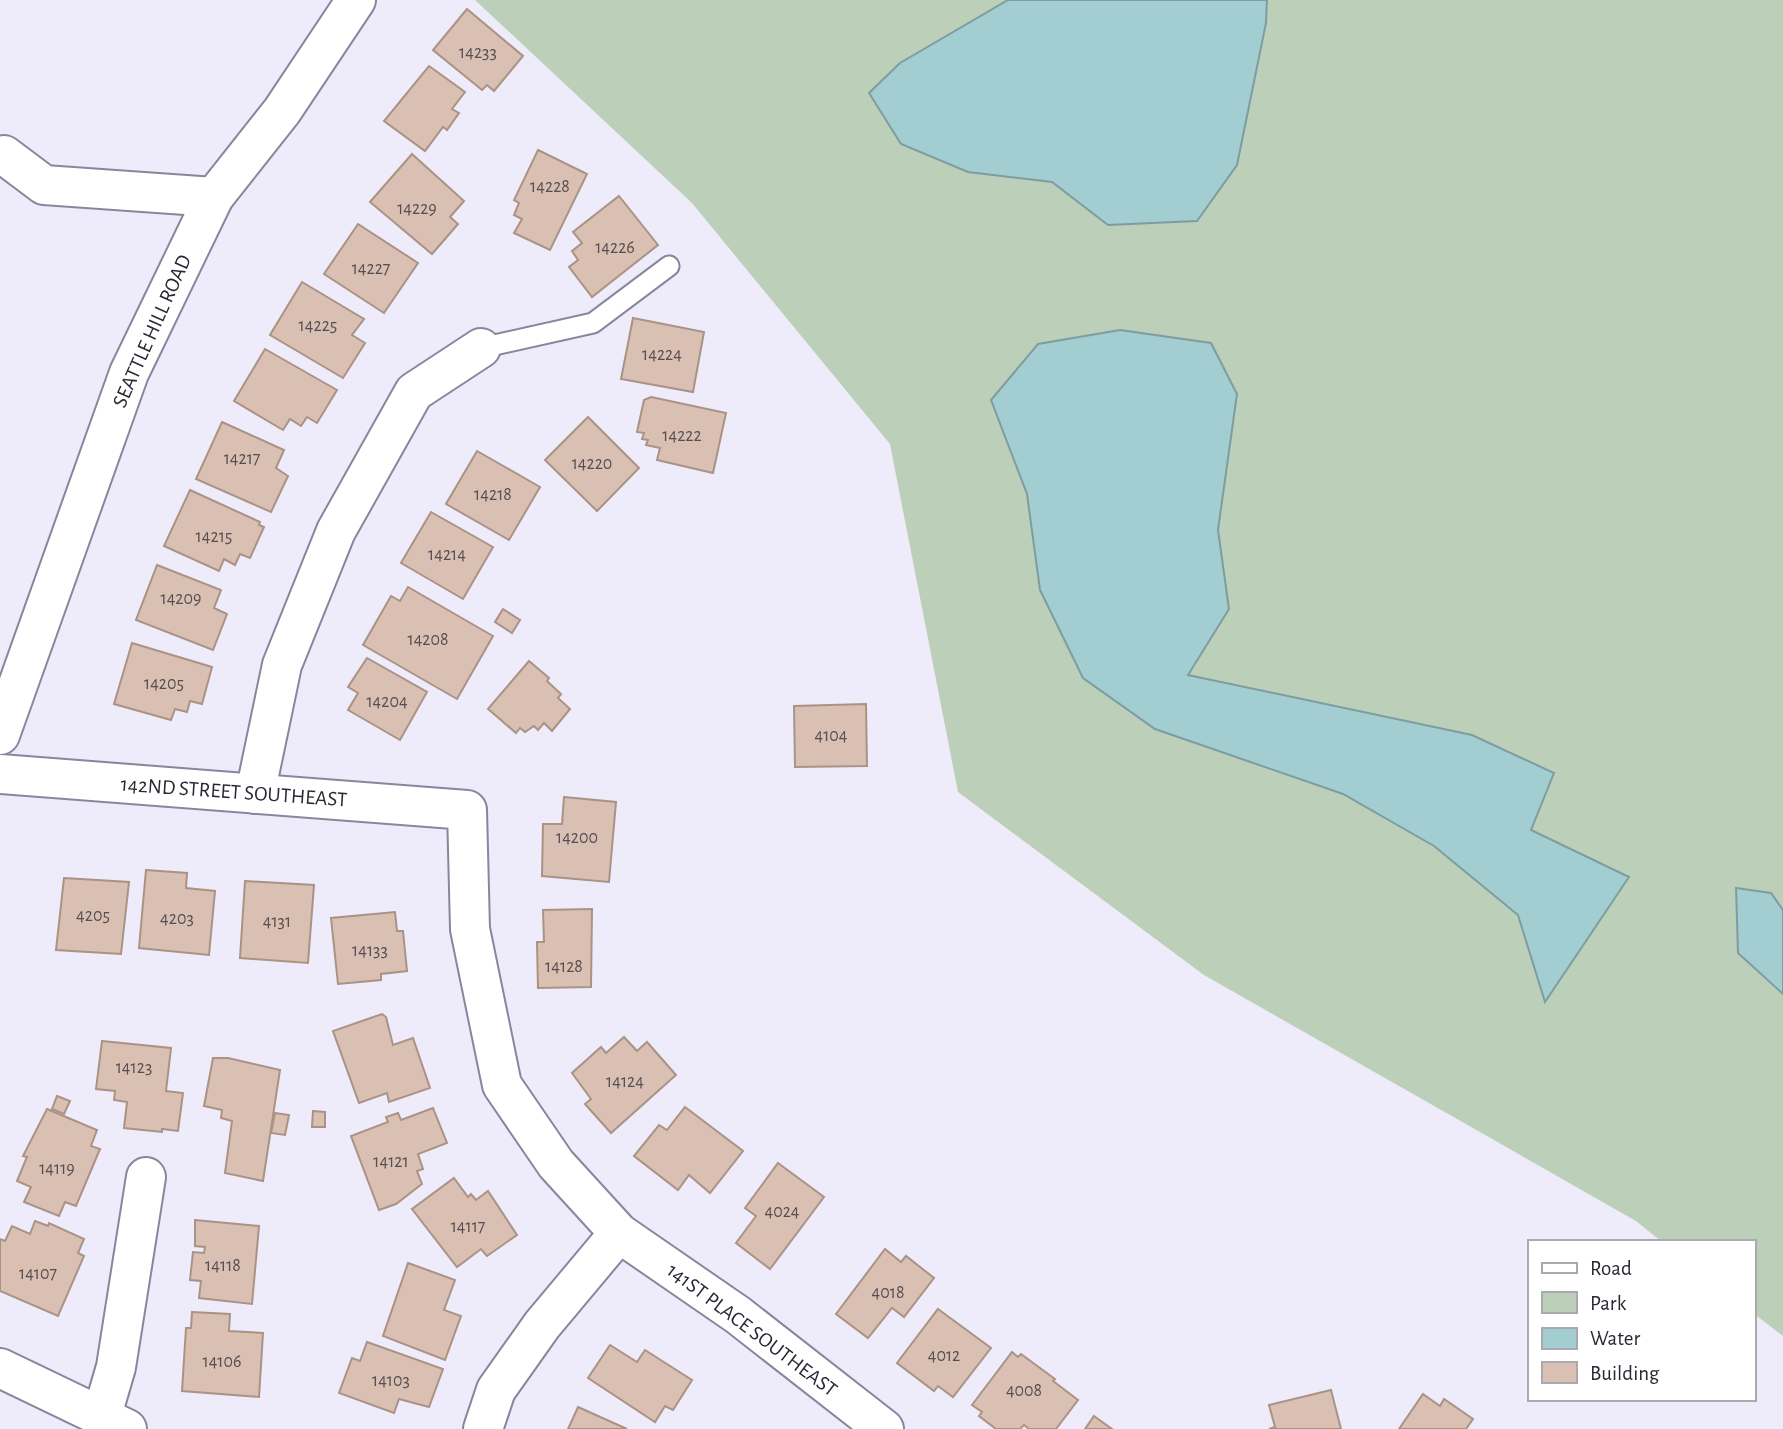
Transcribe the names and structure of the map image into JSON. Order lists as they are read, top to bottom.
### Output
{
  "streets": {
    "street": ["SEATTLE HILL ROAD", "142ND STREET SOUTHEAST", "141ST PLACE SOUTHEAST"]
  },
  "crossings": [
    ["142ND STREET SOUTHEAST", "141ST PLACE SOUTHEAST"]
  ],
  "house_numbers": [
    "14233",
    "14228",
    "14229",
    "14226",
    "14227",
    "14225",
    "14224",
    "14222",
    "14217",
    "14220",
    "14218",
    "14215",
    "14214",
    "14209",
    "14208",
    "14205",
    "14204",
    "4104",
    "14200",
    "4205",
    "4203",
    "4131",
    "14133",
    "14128",
    "14123",
    "14124",
    "14121",
    "14119",
    "4024",
    "14117",
    "14118",
    "14107",
    "4018",
    "4012",
    "14106",
    "14103",
    "4008"
  ],
  "legend": [
    "Road",
    "Park",
    "Water",
    "Building"
  ]
}
